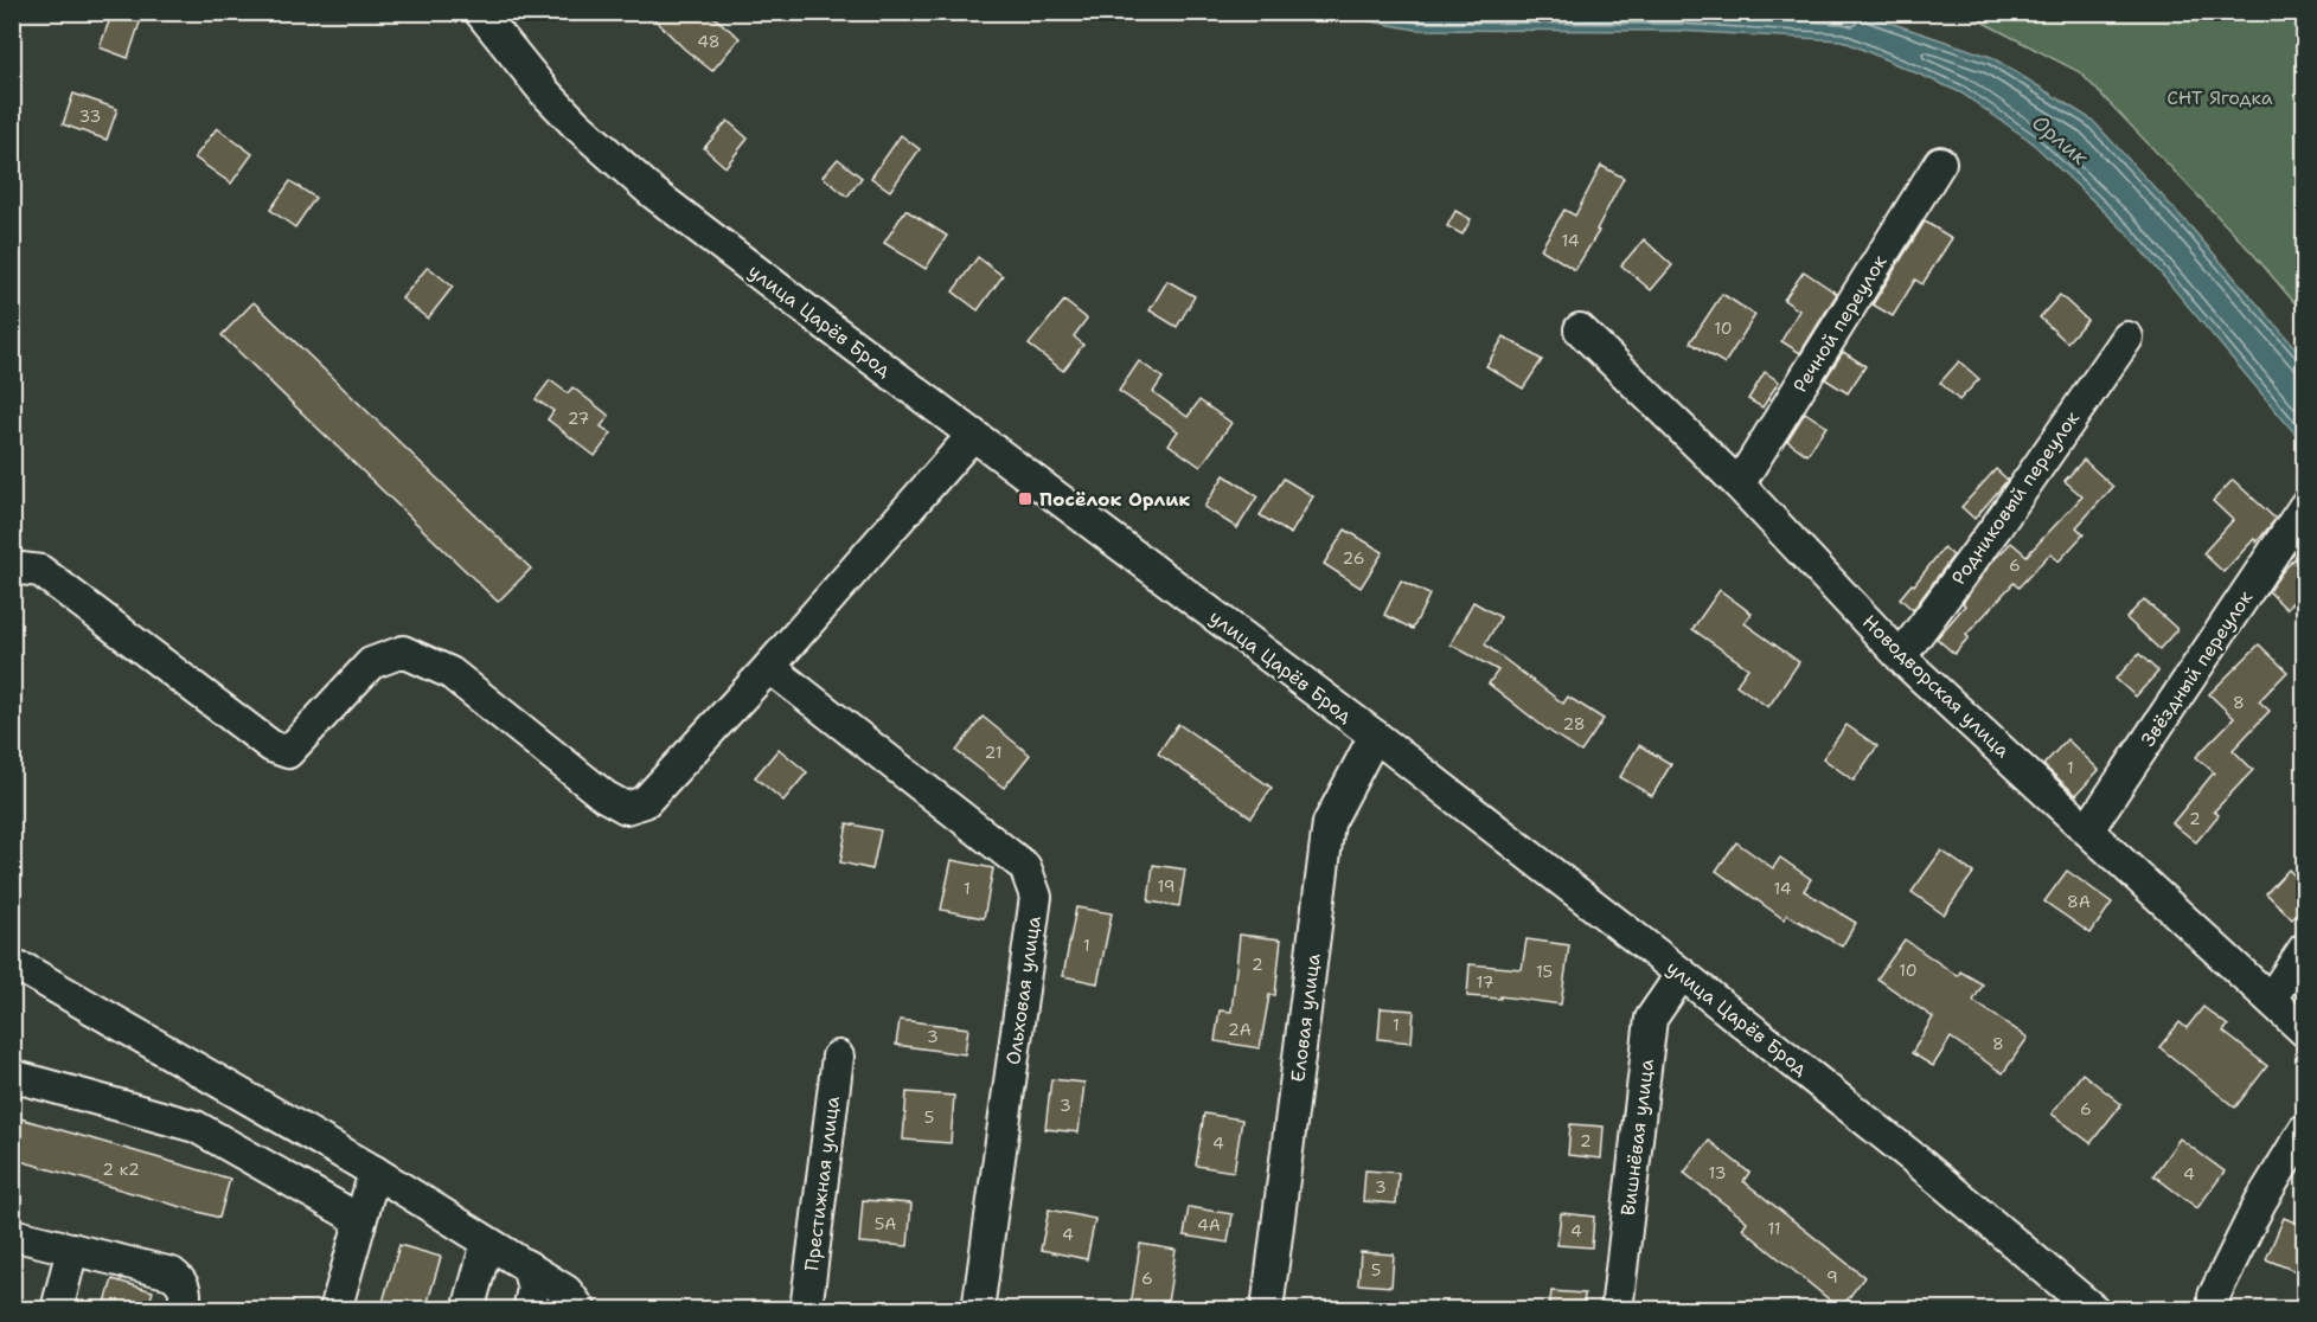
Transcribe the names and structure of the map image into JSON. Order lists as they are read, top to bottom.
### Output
{
  "streets": {
    "street": [
      "улица Царёв Брод",
      "Речной переулок",
      "Родниковый переулок",
      "Звёздный переулок",
      "Новодворская улица",
      "Ольховая улица",
      "Еловая улица",
      "Вишнёвая улица",
      "Престижная улица"
    ]
  },
  "crossings": [
    ["улица Царёв Брод", "Еловая улица"],
    ["улица Царёв Брод", "Вишнёвая улица"],
    ["Речной переулок", "Новодворская улица"],
    ["Родниковый переулок", "Новодворская улица"],
    ["Звёздный переулок", "Новодворская улица"]
  ],
  "water": ["Орлик"],
  "parks": ["СНТ Ягодка"],
  "places": {
    "transit": ["Посёлок Орлик"]
  },
  "house_numbers": [
    "48",
    "33",
    "14",
    "10",
    "27",
    "26",
    "6",
    "8",
    "28",
    "21",
    "1",
    "2",
    "19",
    "1",
    "14",
    "8А",
    "1",
    "2",
    "10",
    "15",
    "17",
    "1",
    "2А",
    "3",
    "8",
    "3",
    "6",
    "5",
    "2",
    "4",
    "2 к2",
    "13",
    "4",
    "3",
    "5А",
    "4А",
    "11",
    "4",
    "4",
    "5",
    "9",
    "6"
  ]
}
